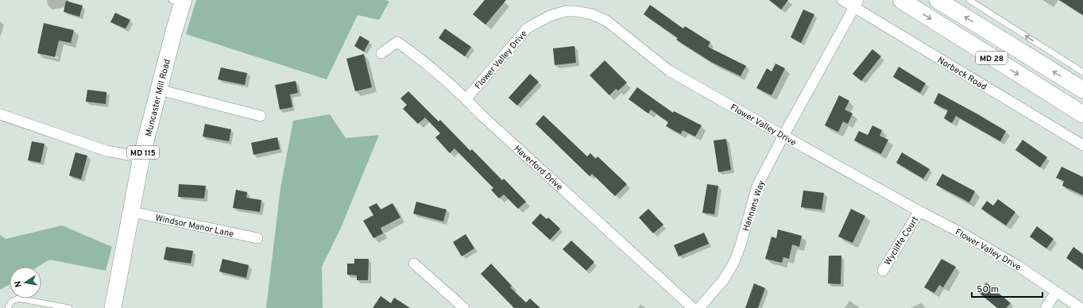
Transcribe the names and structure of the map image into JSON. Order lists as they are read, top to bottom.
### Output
{
  "streets": {
    "main road": ["MD 28", "Muncaster Mill Road", "MD 115"],
    "street": [
      "Flower Valley Drive",
      "Norbeck Road",
      "Haverford Drive",
      "Hannans Way",
      "Windsor Manor Lane",
      "Wycliffe Court"
    ]
  },
  "crossings": [
    ["Flower Valley Drive", "Haverford Drive"],
    ["Flower Valley Drive", "Hannans Way"],
    ["Flower Valley Drive", "Wycliffe Court"],
    ["Norbeck Road", "Hannans Way"],
    ["Muncaster Mill Road", "Windsor Manor Lane"]
  ],
  "scale_bar": "50 m",
  "north": "left"
}
